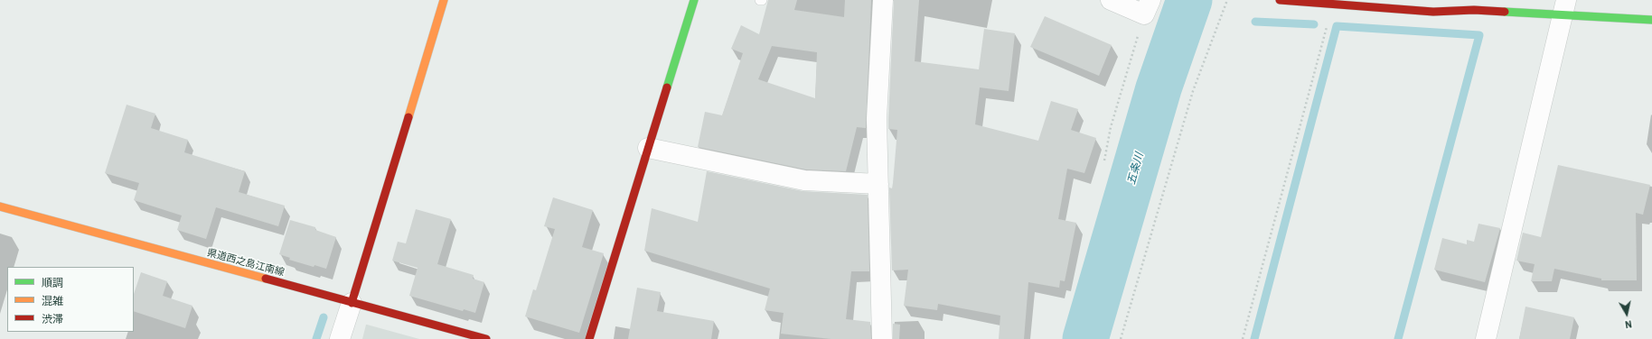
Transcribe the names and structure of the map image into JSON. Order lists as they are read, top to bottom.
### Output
{
  "streets": {
    "street": ["県道西之島江南線"]
  },
  "water": ["五条川"],
  "legend": ["順調", "混雑", "渋滞"],
  "north": "bottom"
}
